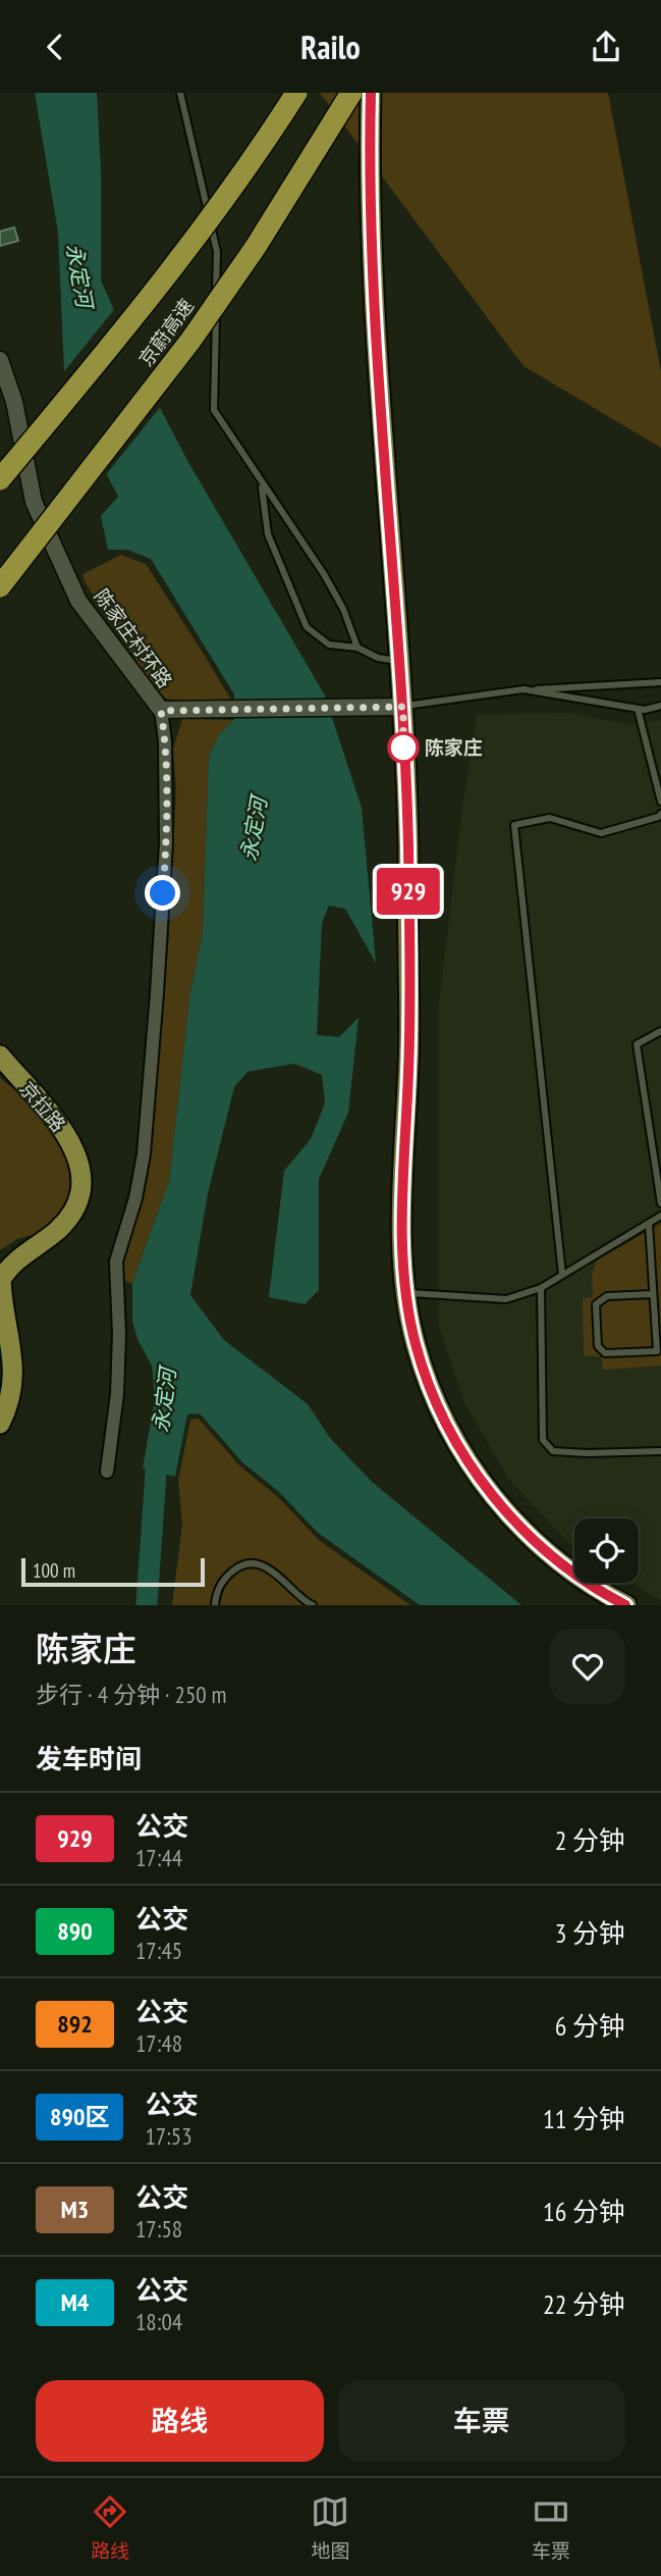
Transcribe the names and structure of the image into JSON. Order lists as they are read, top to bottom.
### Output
{
  "streets": {
    "highway": ["京蔚高速", "京拉路"],
    "street": ["陈家庄村环路"]
  },
  "water": ["永定河"],
  "places": ["陈家庄"],
  "lines": ["bus line 929"],
  "scale_bar": "100 m",
  "page": {
    "header": "Railo",
    "on_map": "929",
    "scale": "100 m",
    "heading": [
      ["陈家庄", "步行 · 4 分钟 · 250 m"],
      "发车时间"
    ],
    "list": [
      {
        "mark": "929",
        "name": "公交",
        "note": "17:44",
        "value": "2 分钟"
      },
      {
        "mark": "890",
        "name": "公交",
        "note": "17:45",
        "value": "3 分钟"
      },
      {
        "mark": "892",
        "name": "公交",
        "note": "17:48",
        "value": "6 分钟"
      },
      {
        "mark": "890区",
        "name": "公交",
        "note": "17:53",
        "value": "11 分钟"
      },
      {
        "mark": "M3",
        "name": "公交",
        "note": "17:58",
        "value": "16 分钟"
      },
      {
        "mark": "M4",
        "name": "公交",
        "note": "18:04",
        "value": "22 分钟"
      }
    ],
    "buttons": ["路线", "车票"],
    "tabs": ["路线", "地图", "车票"]
  }
}
